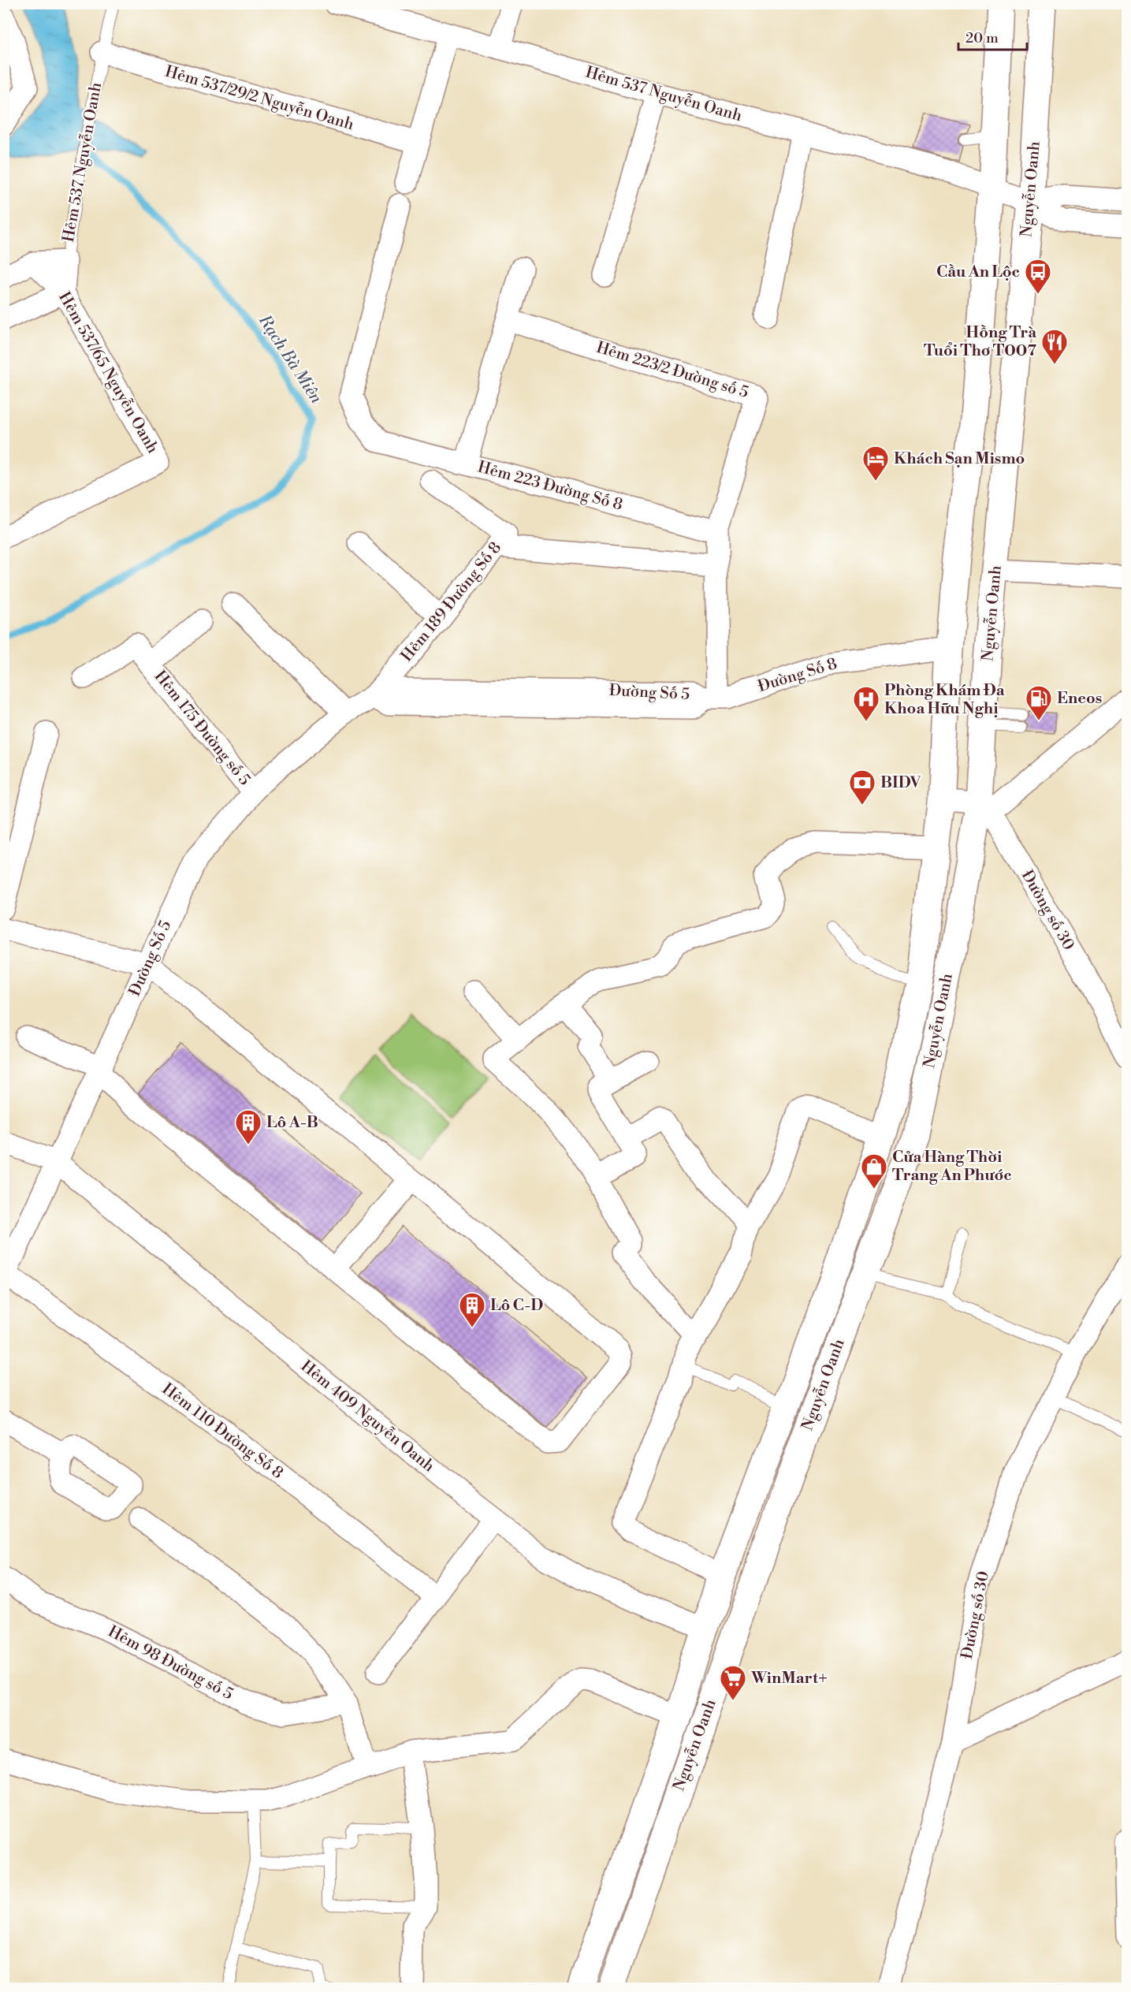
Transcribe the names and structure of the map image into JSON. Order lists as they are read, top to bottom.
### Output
{
  "streets": {
    "main road": ["Nguyễn Oanh"],
    "street": [
      "Hẻm 537 Nguyễn Oanh",
      "Hẻm 537/29/2 Nguyễn Oanh",
      "Hẻm 223/2 Đường số 5",
      "Hẻm 537/65 Nguyễn Oanh",
      "Hẻm 223 Đường Số 8",
      "Hẻm 189 Đường Số 8",
      "Đường Số 8",
      "Đường Số 5",
      "Hẻm 175 Đường số 5",
      "Đường số 30",
      "Hẻm 409 Nguyễn Oanh",
      "Hẻm 110 Đường Số 8",
      "Hẻm 98 Đường số 5"
    ]
  },
  "crossings": [
    ["Hẻm 537 Nguyễn Oanh", "Hẻm 537/29/2 Nguyễn Oanh"],
    ["Hẻm 537 Nguyễn Oanh", "Nguyễn Oanh"],
    ["Hẻm 537 Nguyễn Oanh", "Hẻm 537/65 Nguyễn Oanh"],
    ["Nguyễn Oanh", "Đường Số 8"],
    ["Nguyễn Oanh", "Đường số 30"],
    ["Nguyễn Oanh", "Hẻm 409 Nguyễn Oanh"],
    ["Hẻm 223/2 Đường số 5", "Hẻm 223 Đường Số 8"],
    ["Hẻm 189 Đường Số 8", "Đường Số 5"],
    ["Đường Số 8", "Đường Số 5"],
    ["Đường Số 5", "Hẻm 175 Đường số 5"],
    ["Đường Số 5", "Hẻm 409 Nguyễn Oanh"],
    ["Đường Số 5", "Hẻm 110 Đường Số 8"]
  ],
  "water": ["Rạch Bà Miên"],
  "places": {
    "bus stop": ["Cầu An Lộc"],
    "restaurant": ["Hồng Trà Tuổi Thơ T007"],
    "hotel": ["Khách Sạn Mismo"],
    "fuel station": ["Eneos"],
    "hospital": ["Phòng Khám Đa Khoa Hữu Nghị"],
    "bank": ["BIDV"],
    "building": ["Lô A-B", "Lô C-D"],
    "shop": ["Cửa Hàng Thời Trang An Phước"],
    "supermarket": ["WinMart+"]
  },
  "scale_bar": "20 m"
}
